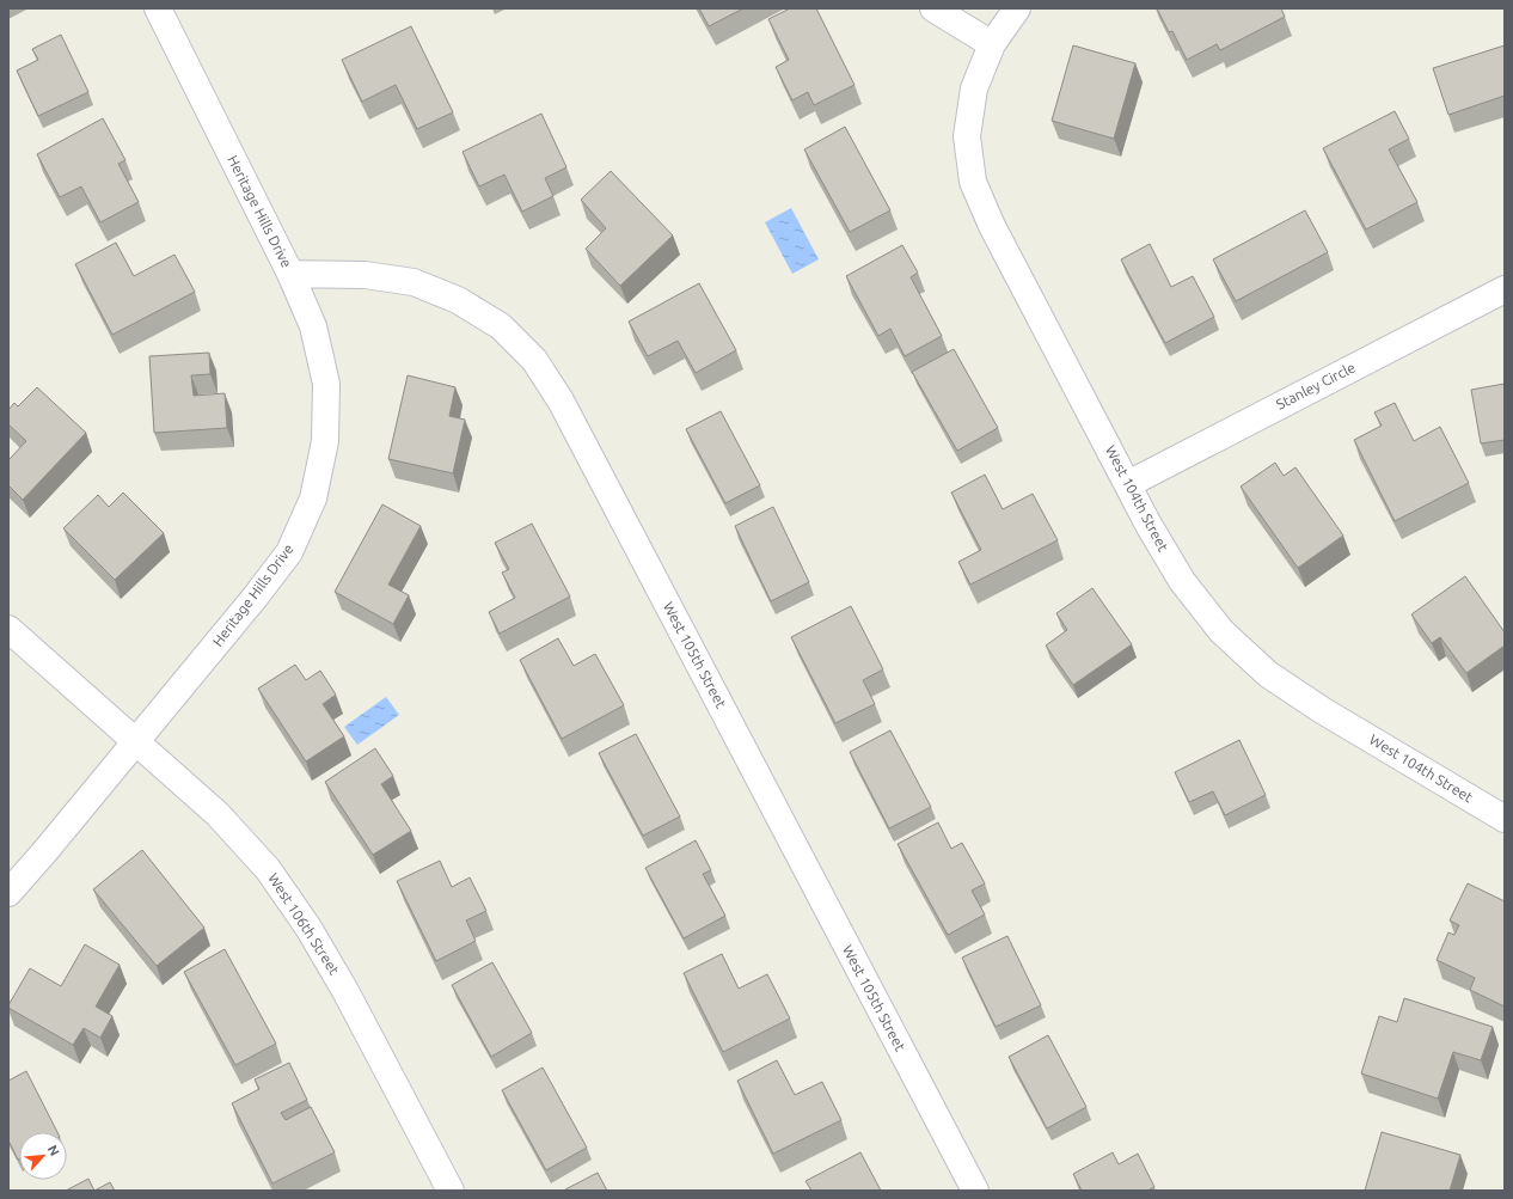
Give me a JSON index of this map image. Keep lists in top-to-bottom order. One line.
{"streets":{"street":["Heritage Hills Drive","Stanley Circle","West 104th Street","West 105th Street","West 106th Street"]},"crossings":[["Heritage Hills Drive","West 105th Street"],["Heritage Hills Drive","West 106th Street"],["Stanley Circle","West 104th Street"]],"north":"top right"}
